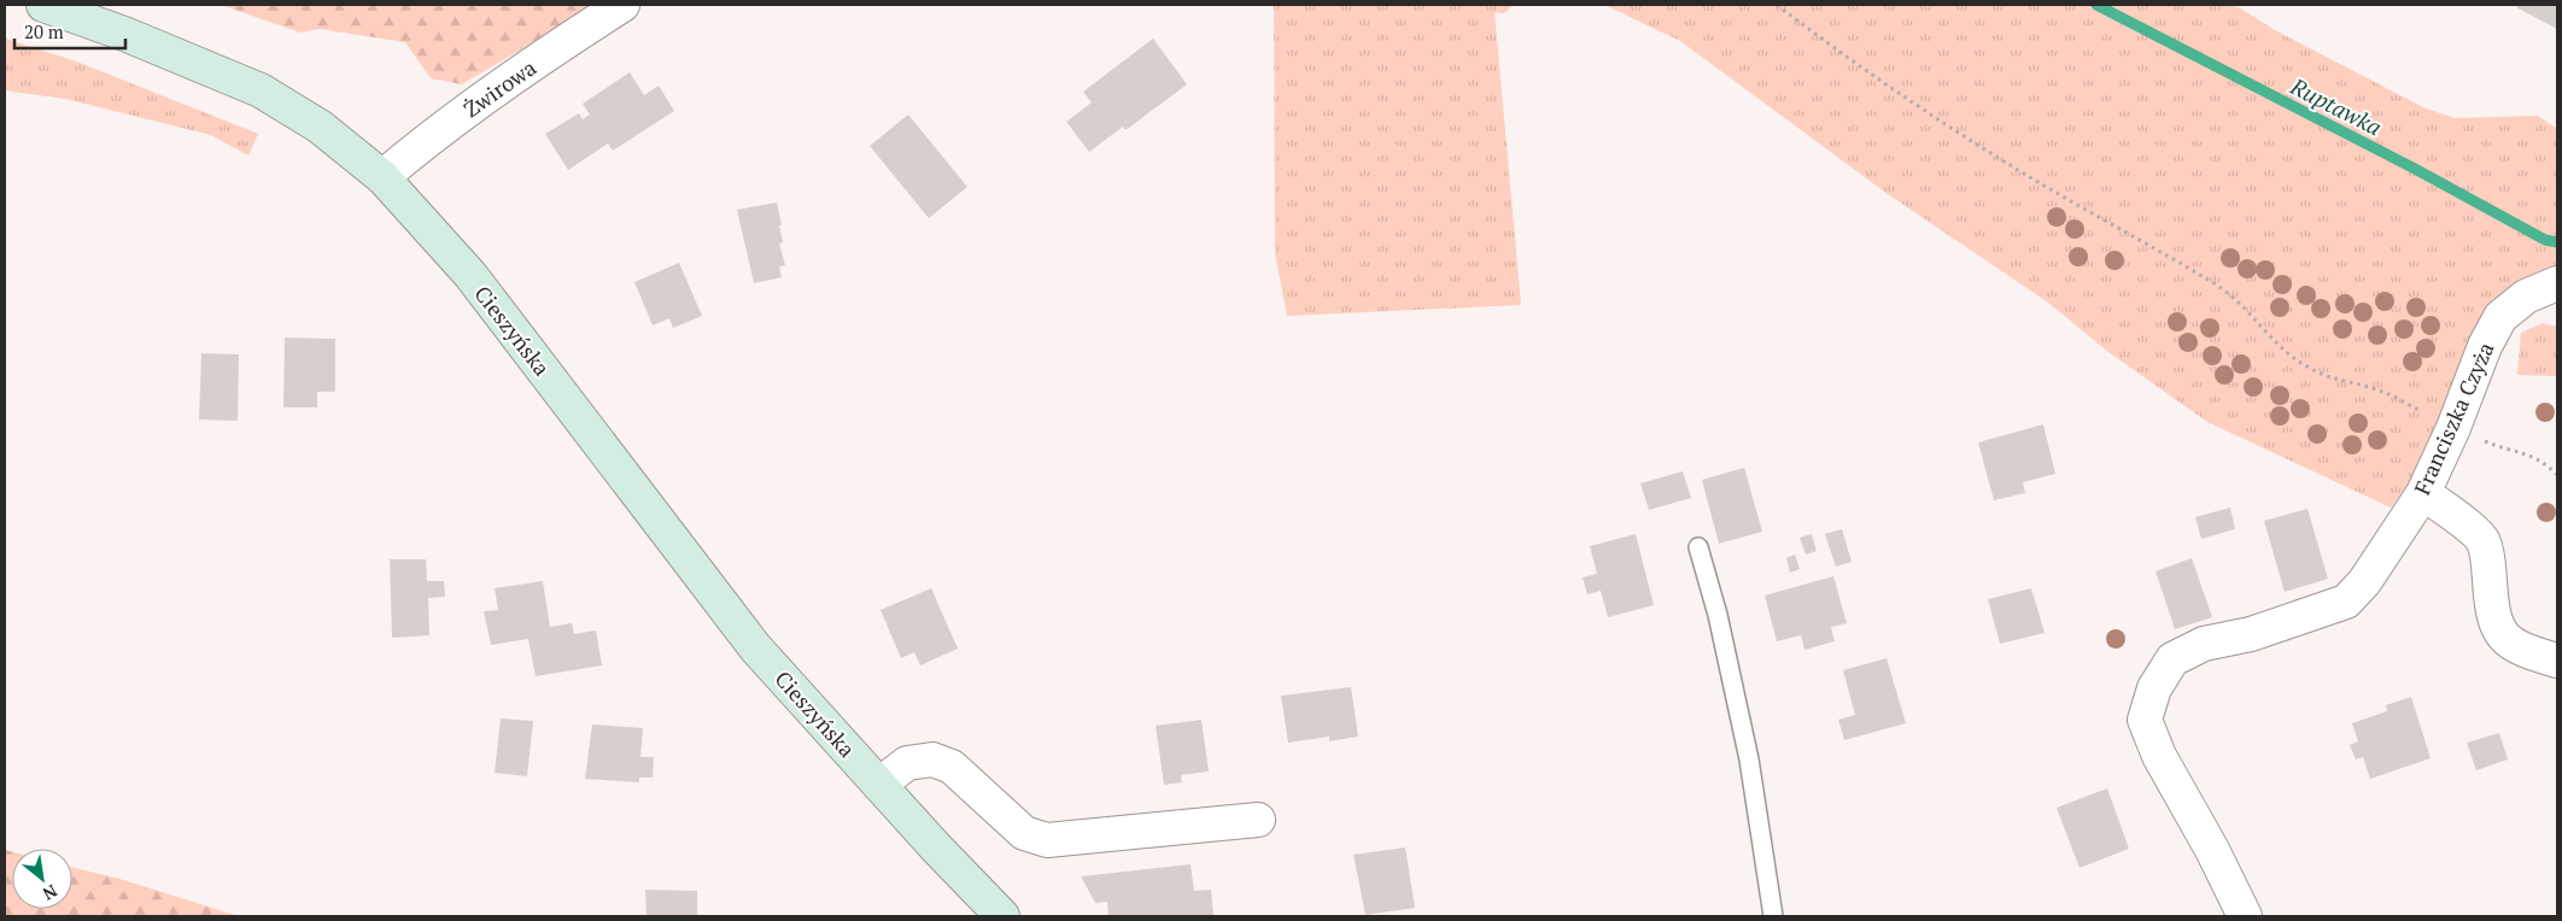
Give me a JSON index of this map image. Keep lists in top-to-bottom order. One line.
{"streets":{"main road":["Cieszyńska"],"street":["Żwirowa","Franciszka Czyża"]},"crossings":[["Żwirowa","Cieszyńska"]],"water":["Ruptawka"],"scale_bar":"20 m","north":"bottom right"}
